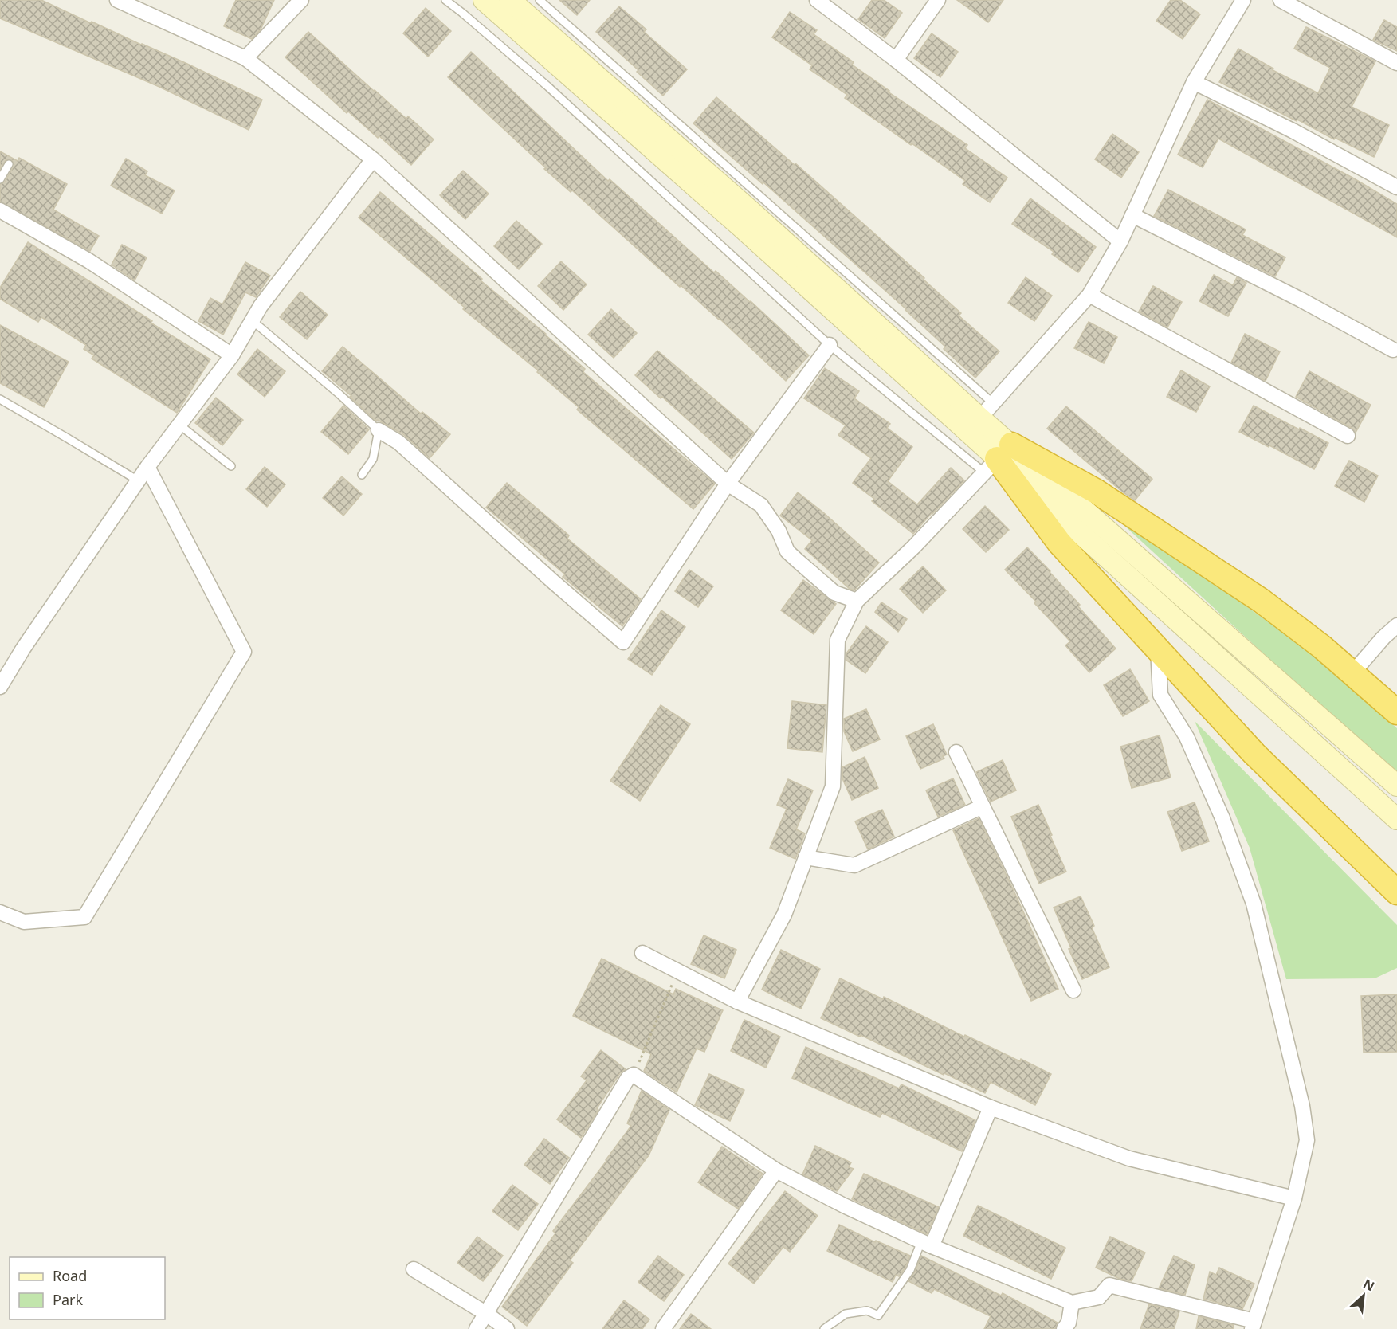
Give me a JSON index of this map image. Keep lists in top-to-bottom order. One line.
{"legend":["Road","Park"],"north":"top right"}
